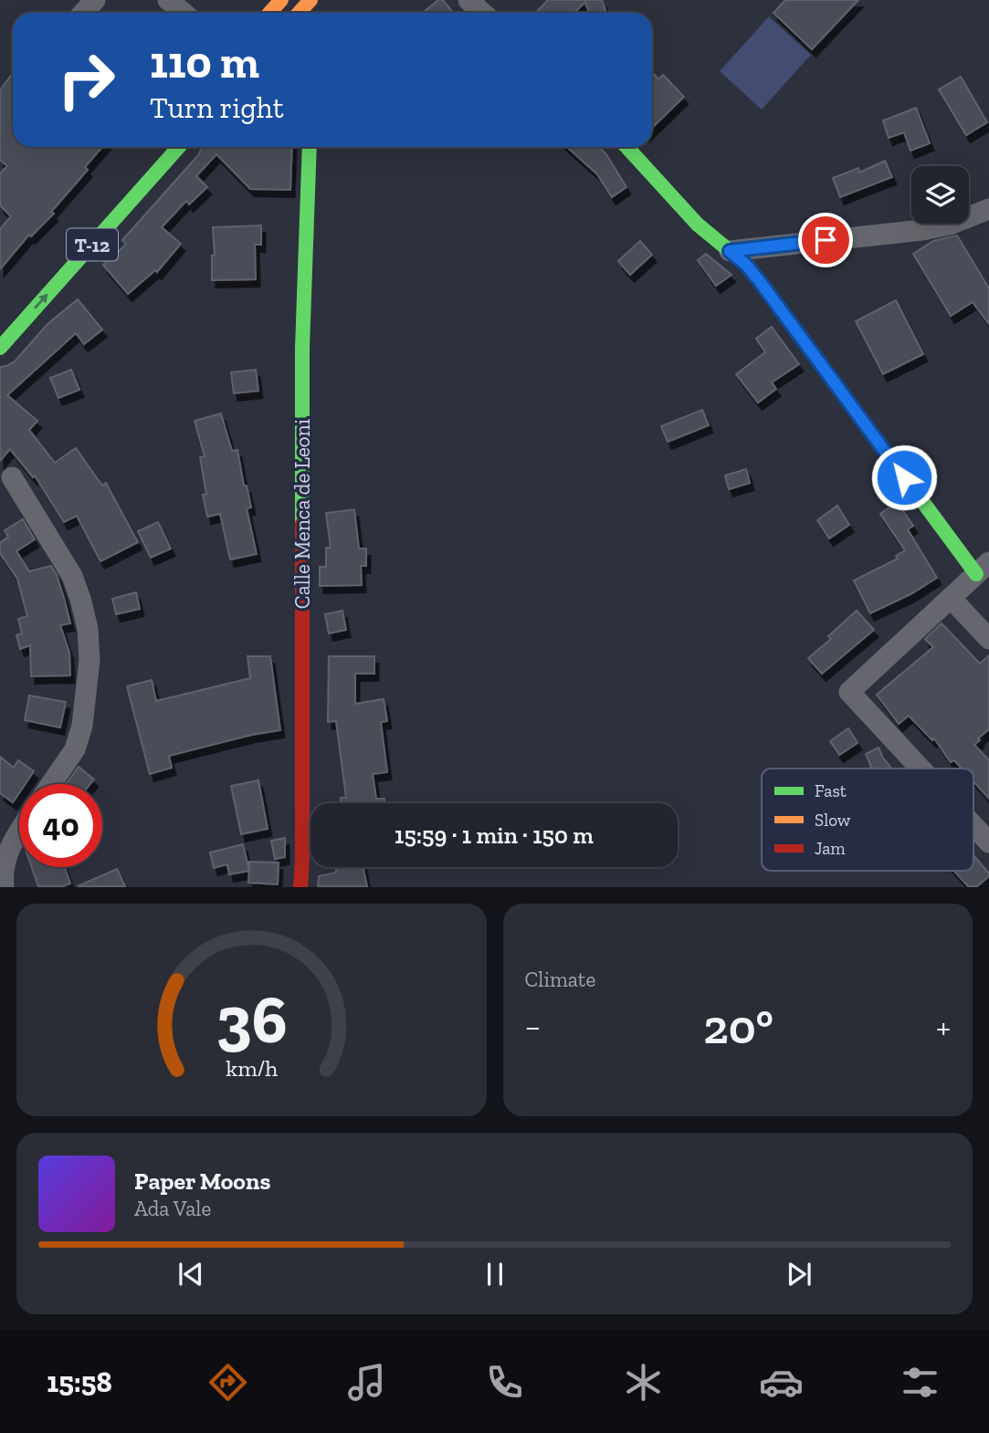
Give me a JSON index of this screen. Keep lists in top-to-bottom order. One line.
{"streets":{"main road":["T-12","Calle Menca de Leoni"]},"legend":["Fast","Slow","Jam"],"page":{"turn":["110 m","Turn right"],"limit":"40","trip":"15:59 · 1 min · 150 m","tile":"Climate","heat":["−","20°","+"],"song":["Paper Moons","Ada Vale"],"tabs":"15:58","gauge":["36","km/h"]}}
